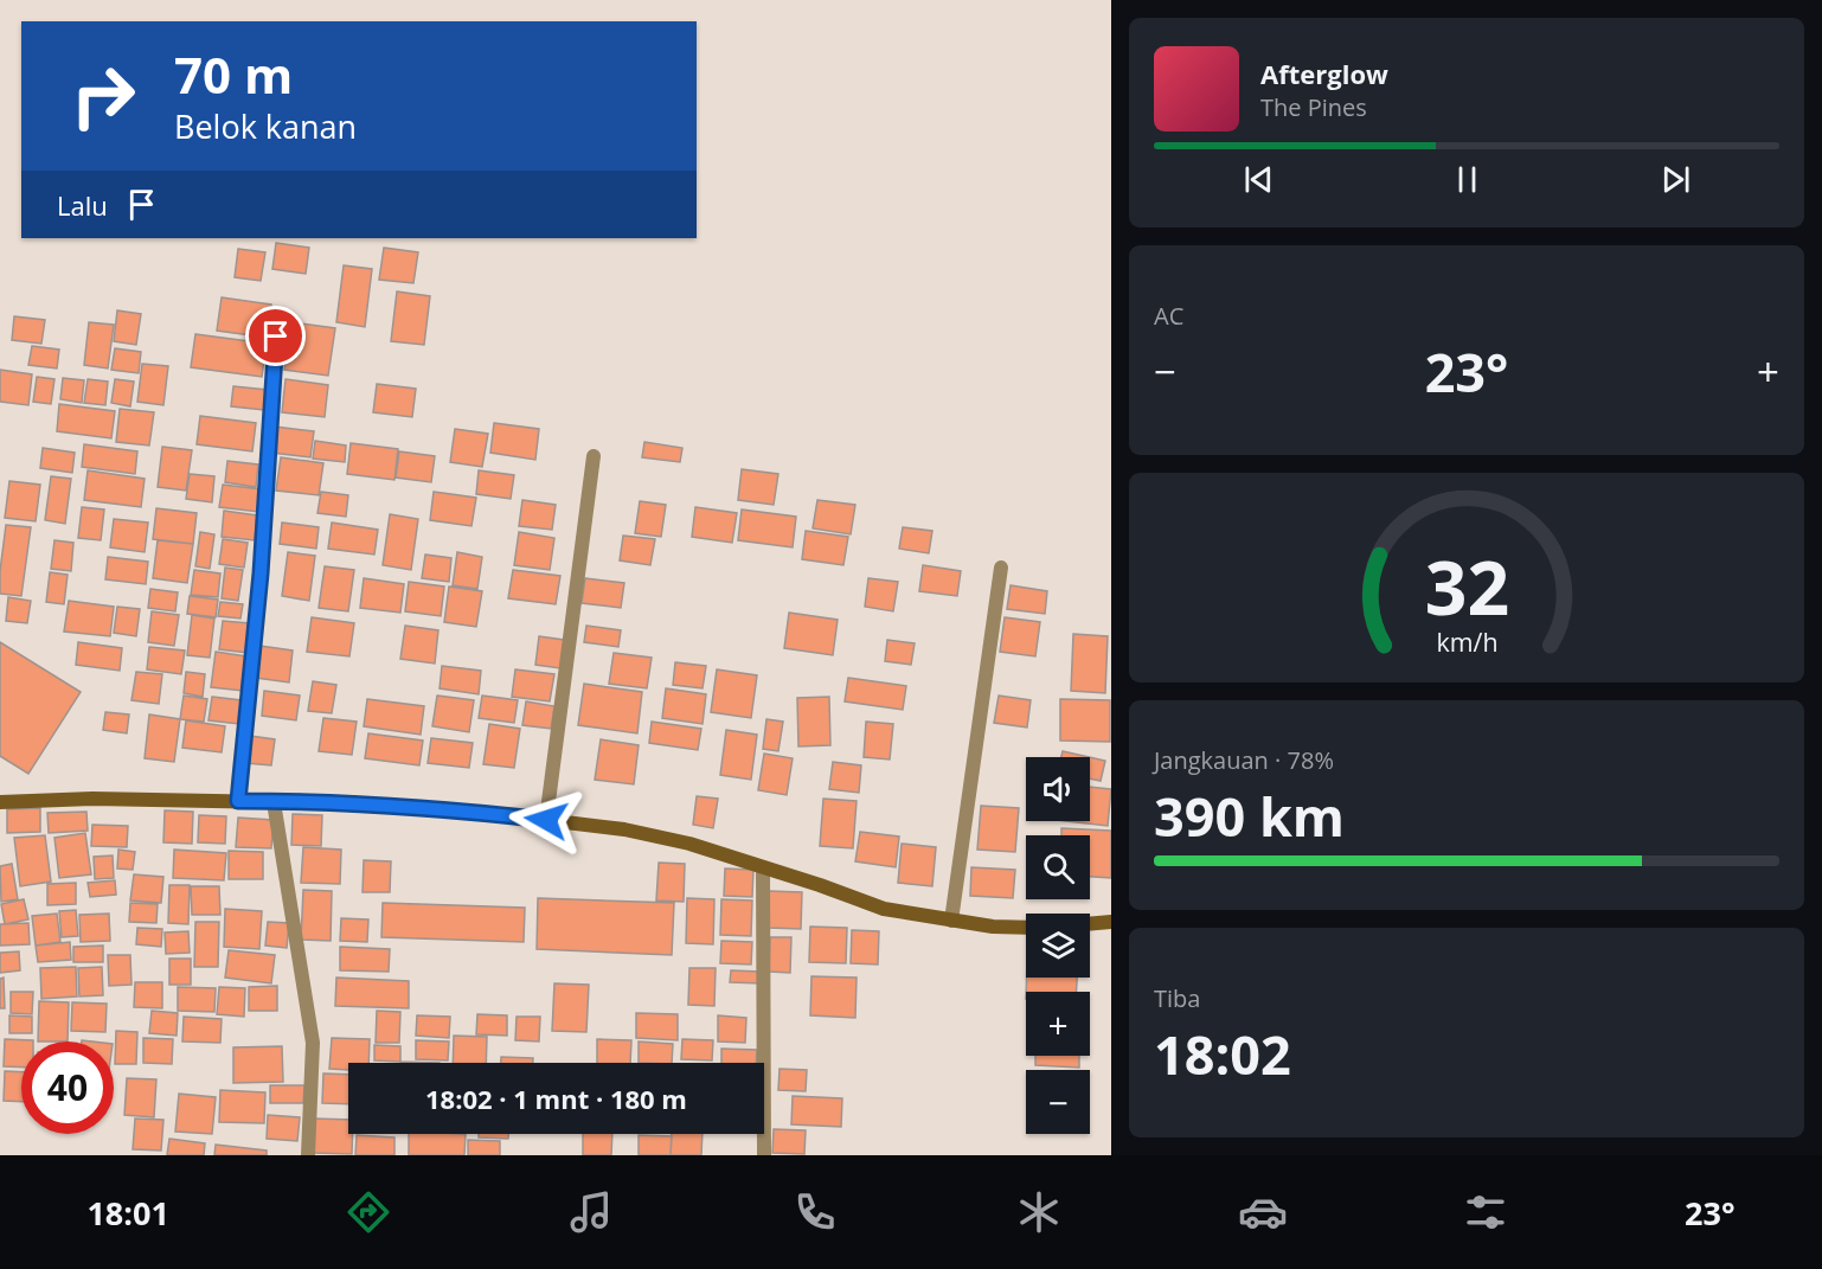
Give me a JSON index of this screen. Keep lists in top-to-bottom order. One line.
{"page":{"turn":["70 m","Belok kanan"],"song":["Afterglow","The Pines"],"then":"Lalu","tile":["AC",["Jangkauan · 78%","390 km"],["Tiba","18:02"]],"heat":["−","23°","+"],"map_buttons":["+","−"],"limit":"40","trip":"18:02 · 1 mnt · 180 m","tabs":["18:01","23°"],"gauge":["32","km/h"]}}
